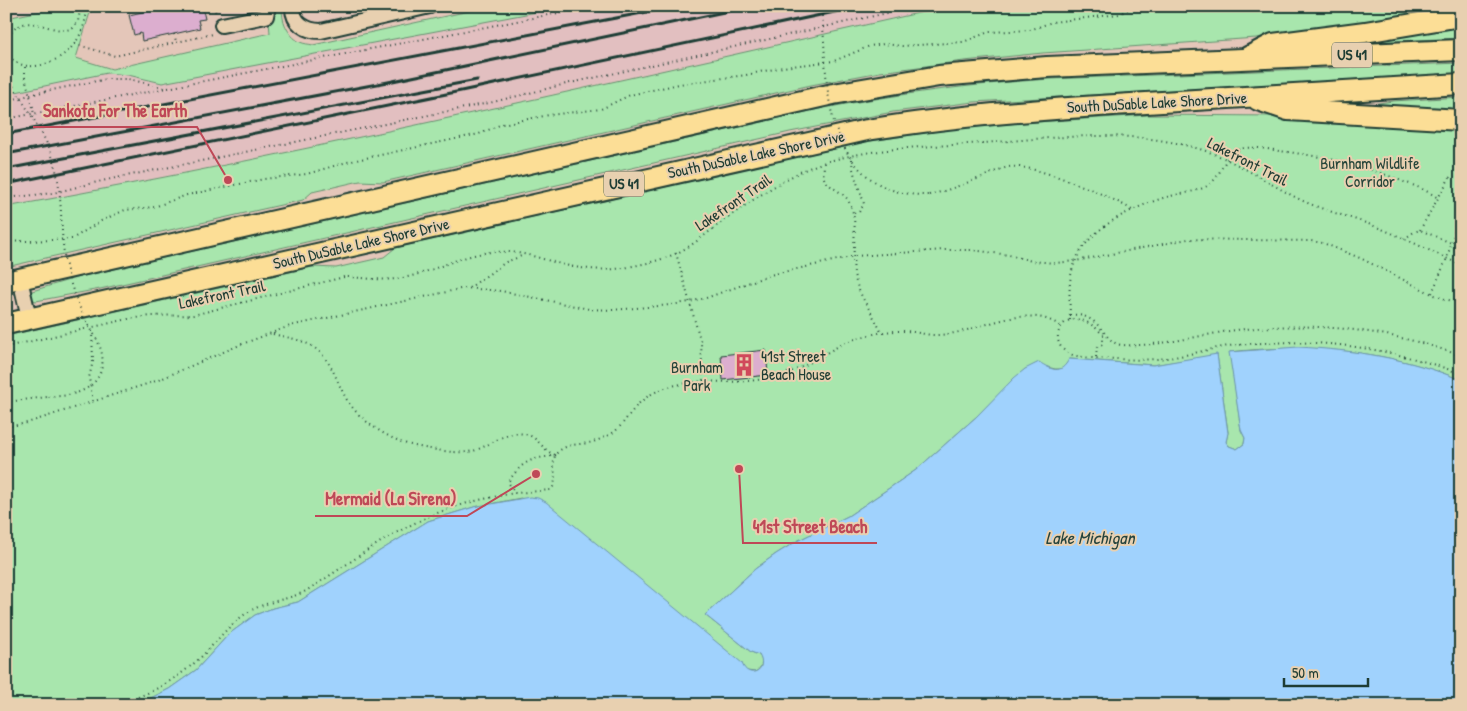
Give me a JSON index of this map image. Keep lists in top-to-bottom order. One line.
{"streets":{"highway":["US 41","South DuSable Lake Shore Drive"],"path":["Lakefront Trail"]},"water":["Lake Michigan"],"parks":["Burnham Wildlife Corridor","Burnham Park"],"places":{"other":["Sankofa For The Earth","41st Street Beach","Mermaid (La Sirena)"],"building":["41st Street Beach House"]},"scale_bar":"50 m"}
